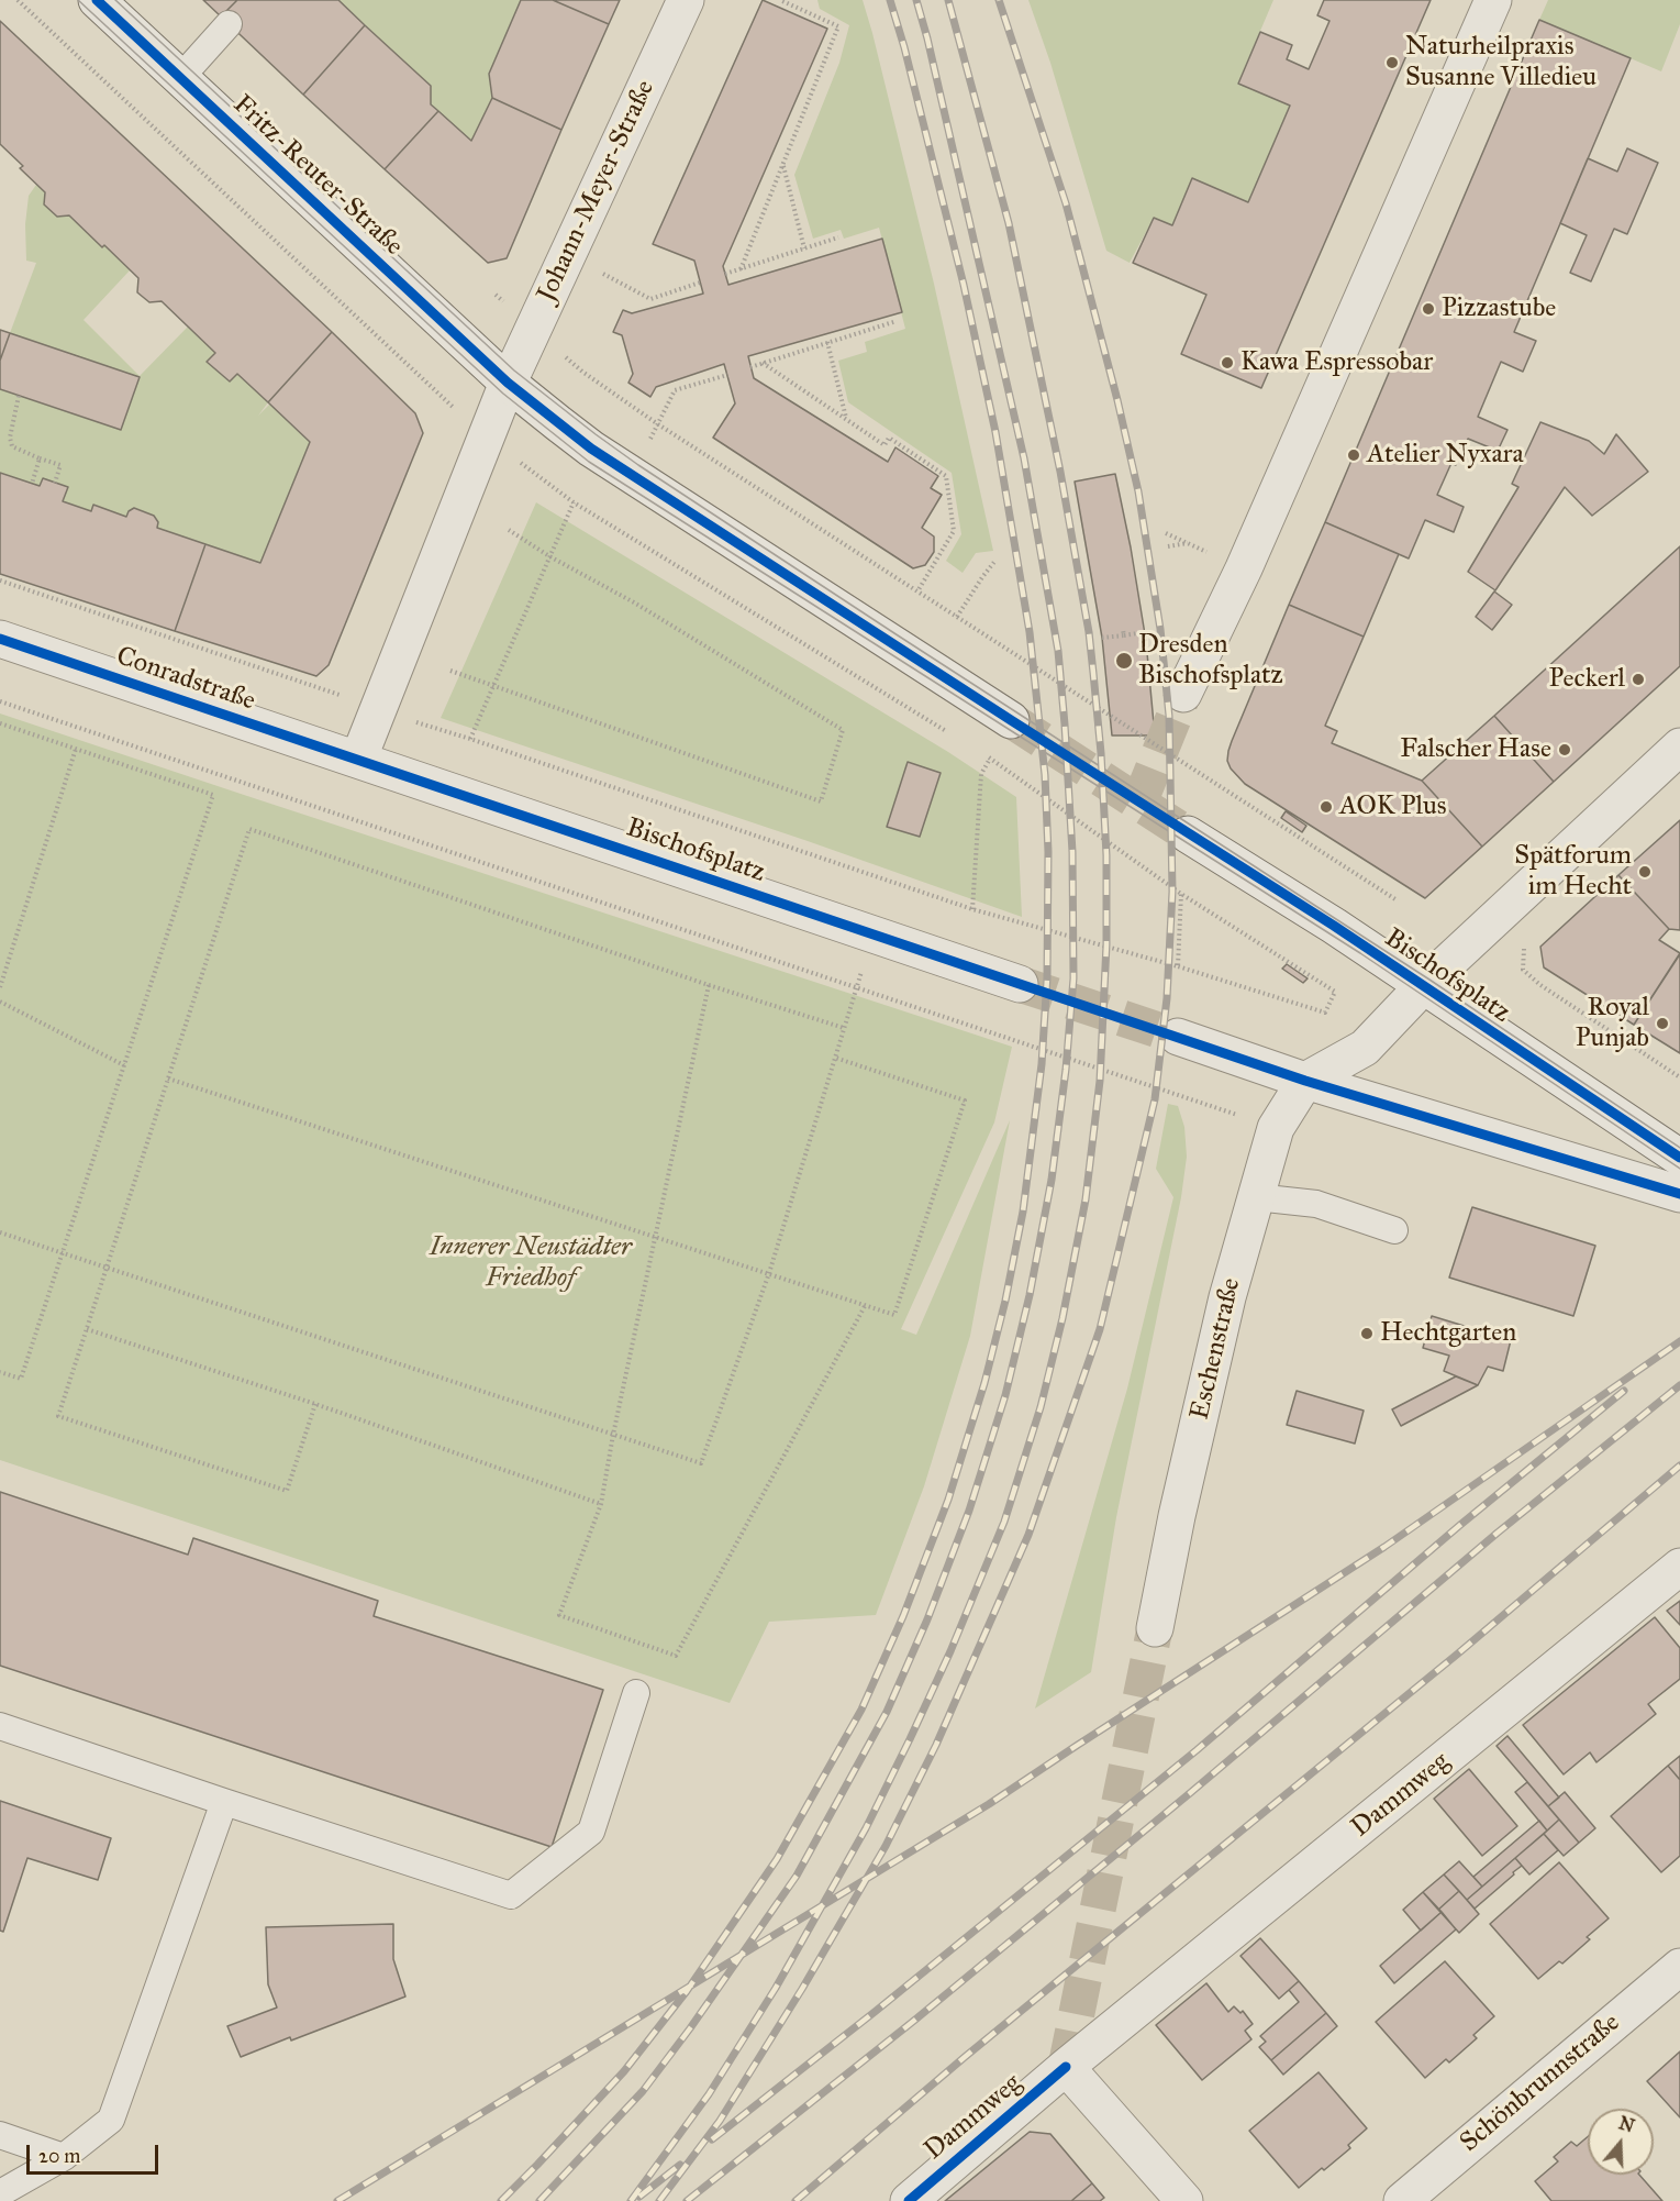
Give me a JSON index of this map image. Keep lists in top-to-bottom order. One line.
{"streets":{"street":["Fritz-Reuter-Straße","Johann-Meyer-Straße","Conradstraße","Bischofsplatz","Eschenstraße","Dammweg","Schönbrunnstraße"]},"crossings":[["Fritz-Reuter-Straße","Johann-Meyer-Straße"],["Conradstraße","Bischofsplatz"],["Bischofsplatz","Eschenstraße"]],"parks":["Innerer Neustädter Friedhof"],"places":["Naturheilpraxis Susanne Villedieu","Pizzastube","Kawa Espressobar","Atelier Nyxara","Dresden Bischofsplatz","Peckerl","Falscher Hase","AOK Plus","Spätforum im Hecht","Royal Punjab","Hechtgarten"],"scale_bar":"20 m","north":"top"}
